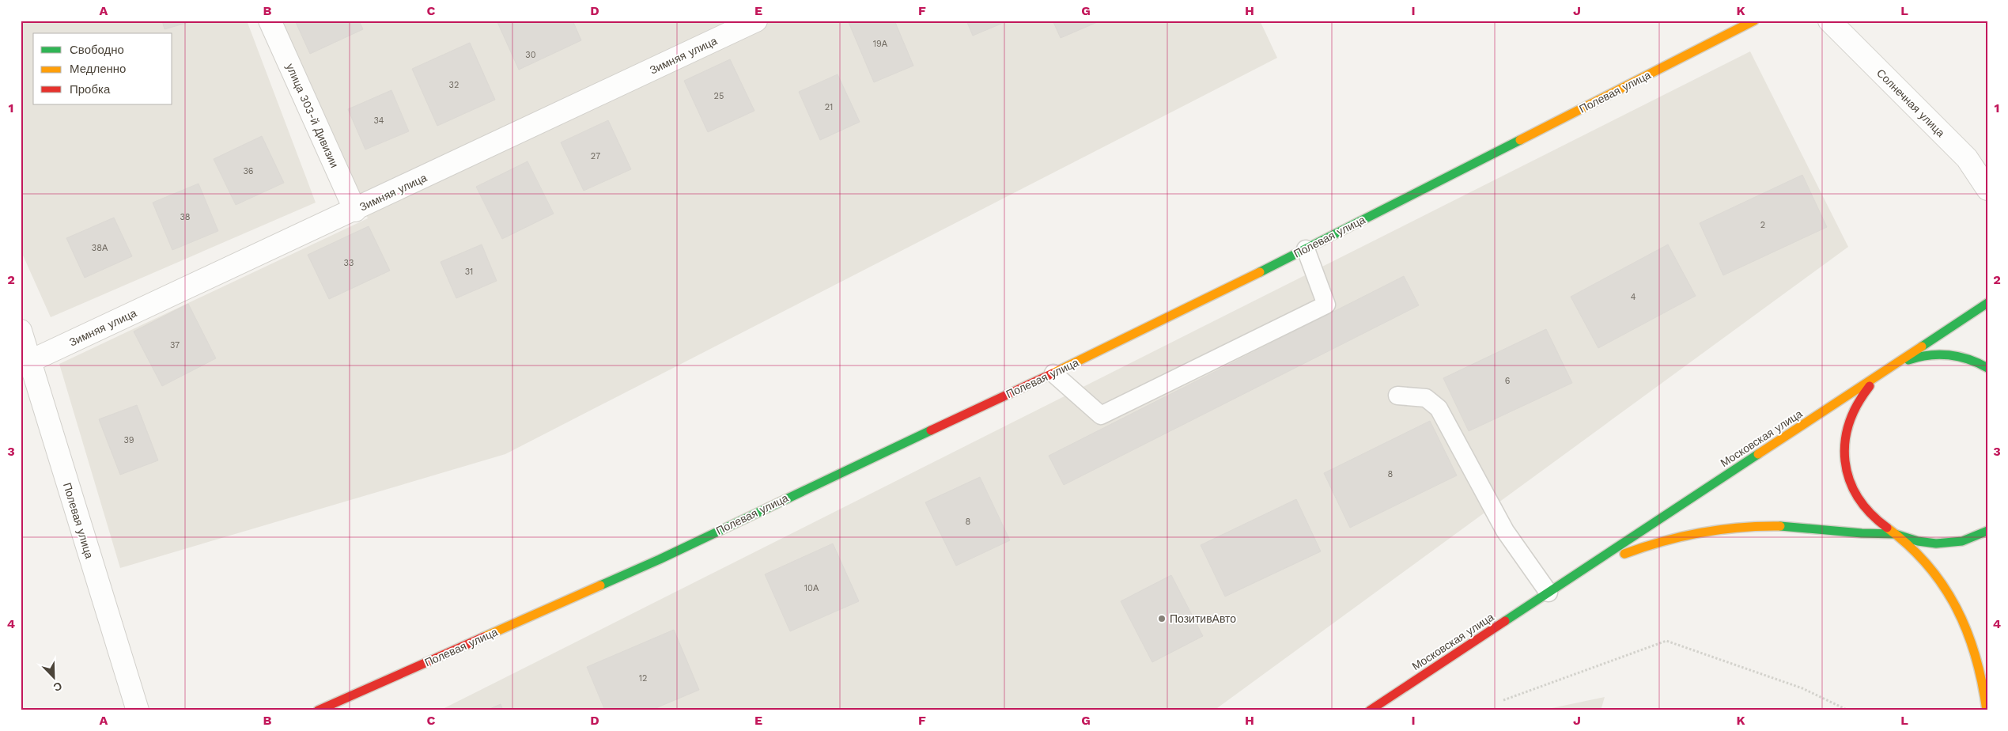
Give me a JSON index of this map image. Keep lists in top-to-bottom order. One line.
{"streets":{"main road":["Полевая улица","Московская улица"],"street":["Зимняя улица","Солнечная улица","улица 303-й Дивизии"]},"crossings":[["Зимняя улица","Полевая улица"],["Зимняя улица","улица 303-й Дивизии"]],"places":["ПозитивАвто"],"house_numbers":["19А","30","32","25","21","34","27","36","38","2","38А","33","31","4","37","6","39","8","8","10А","12"],"legend":["Свободно","Медленно","Пробка"],"north":"bottom right","grid":{"columns":["A","B","C","D","E","F","G","H","I","J","K","L"],"rows":["1","2","3","4"]}}
